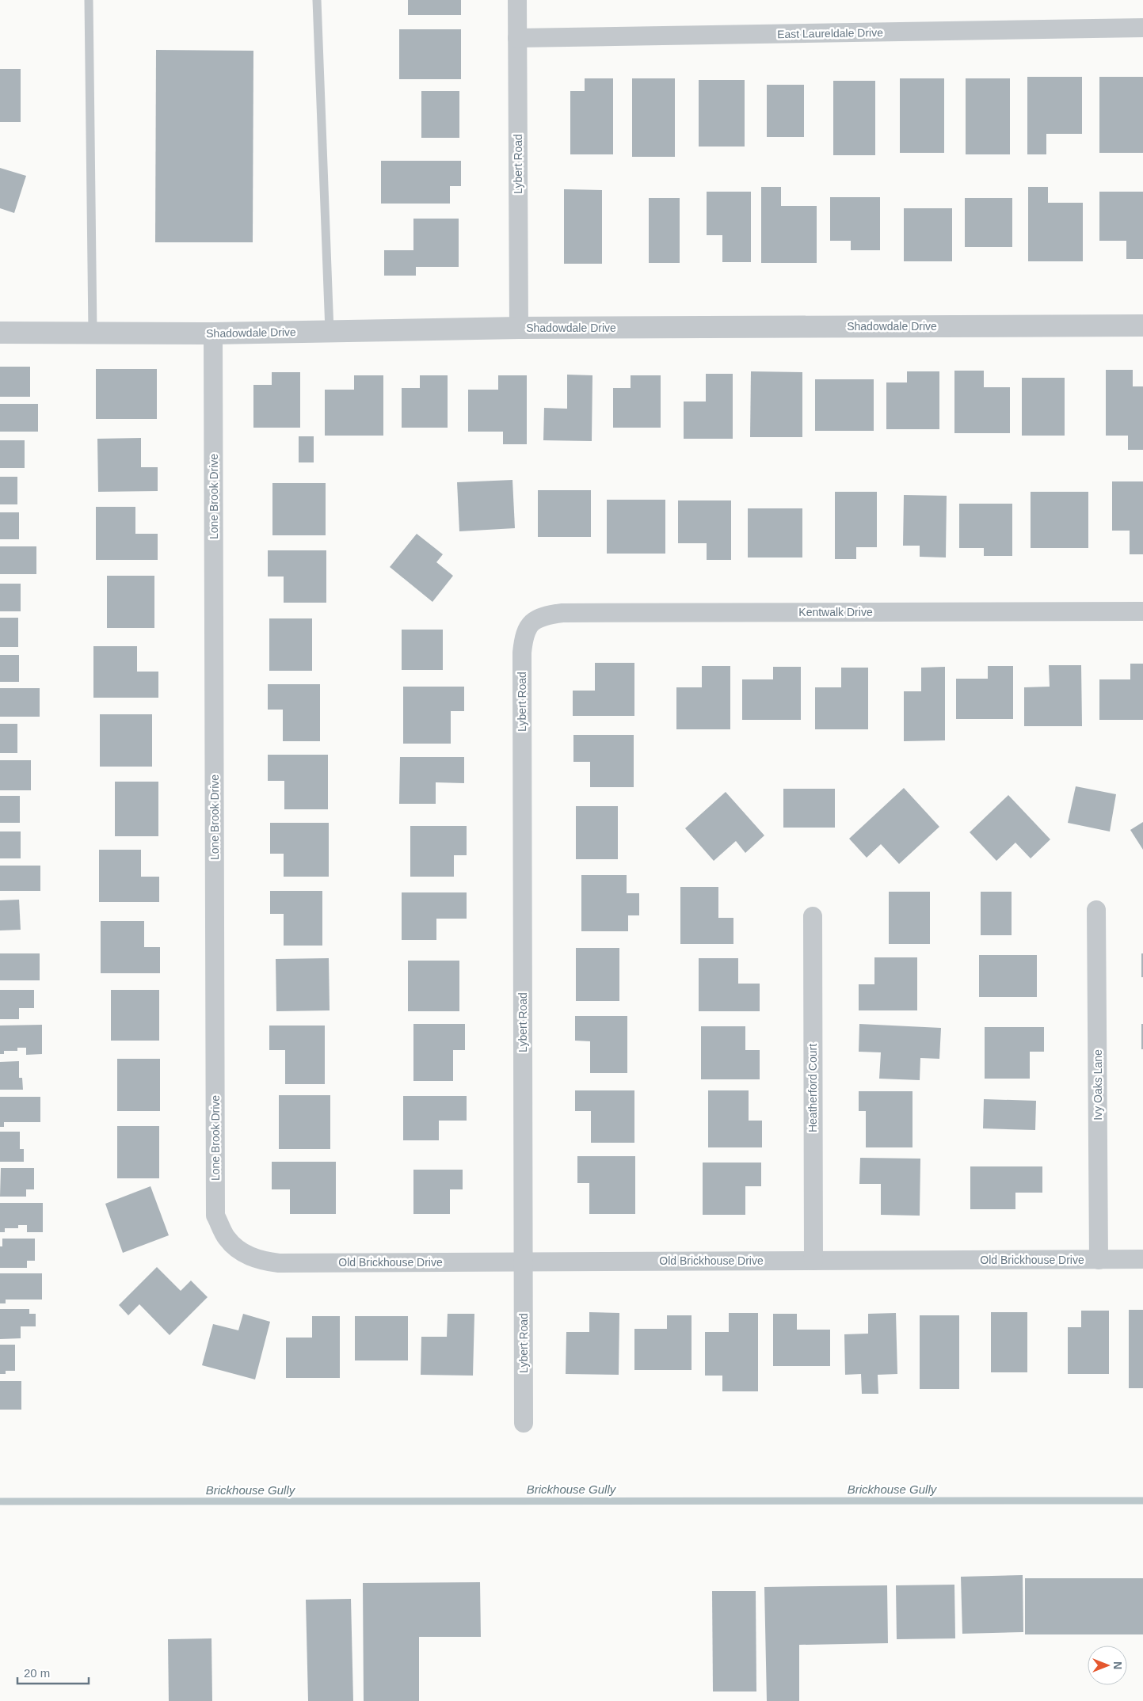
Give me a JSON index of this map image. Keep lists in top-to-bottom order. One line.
{"streets":{"street":["East Laureldale Drive","Lybert Road","Shadowdale Drive","Lone Brook Drive","Kentwalk Drive","Ivy Oaks Lane","Heatherford Court","Old Brickhouse Drive"]},"crossings":[["East Laureldale Drive","Lybert Road"],["Lybert Road","Shadowdale Drive"],["Lybert Road","Kentwalk Drive"],["Lybert Road","Old Brickhouse Drive"],["Shadowdale Drive","Lone Brook Drive"],["Lone Brook Drive","Old Brickhouse Drive"],["Ivy Oaks Lane","Old Brickhouse Drive"],["Heatherford Court","Old Brickhouse Drive"]],"water":["Brickhouse Gully"],"scale_bar":"20 m","north":"right"}
